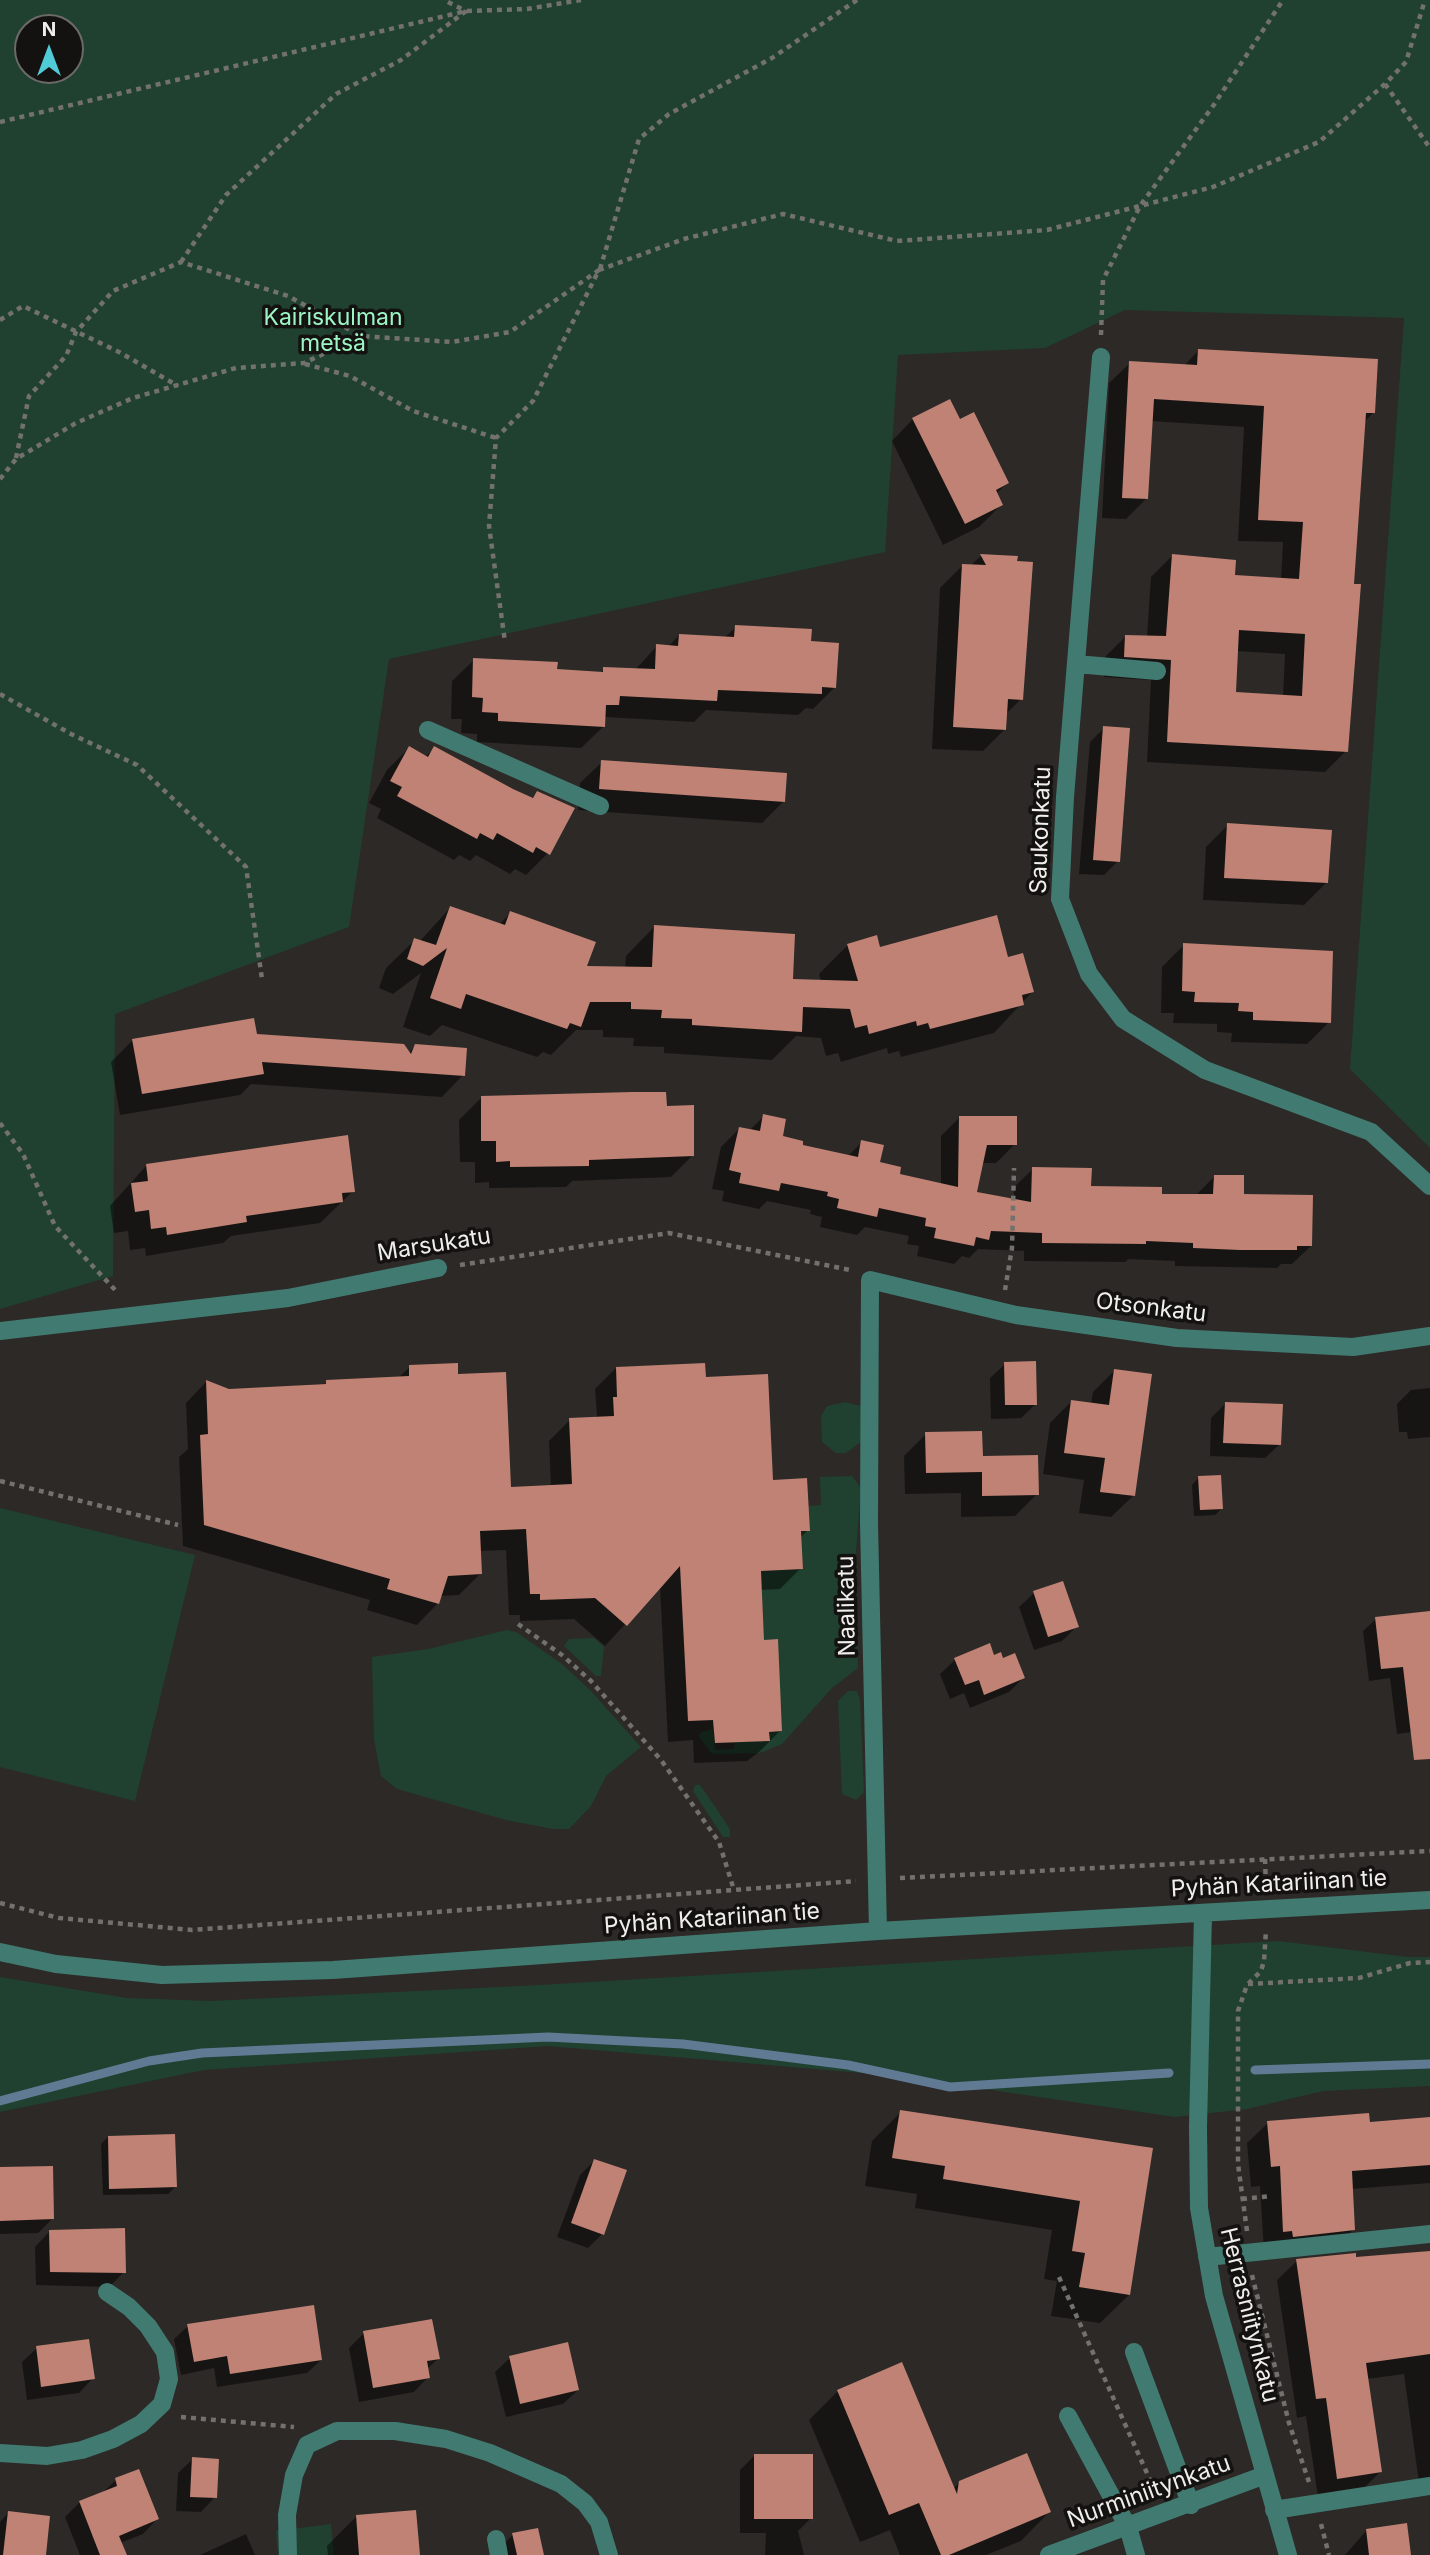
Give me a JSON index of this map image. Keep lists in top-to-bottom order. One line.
{"streets":{"street":["Saukonkatu","Marsukatu","Otsonkatu","Naalikatu","Pyhän Katariinan tie","Herrasniitynkatu","Nurminiitynkatu"]},"crossings":[["Marsukatu","Otsonkatu"],["Marsukatu","Naalikatu"],["Otsonkatu","Naalikatu"],["Naalikatu","Pyhän Katariinan tie"],["Pyhän Katariinan tie","Herrasniitynkatu"],["Herrasniitynkatu","Nurminiitynkatu"]],"parks":["Kairiskulman metsä"],"north":"top"}
